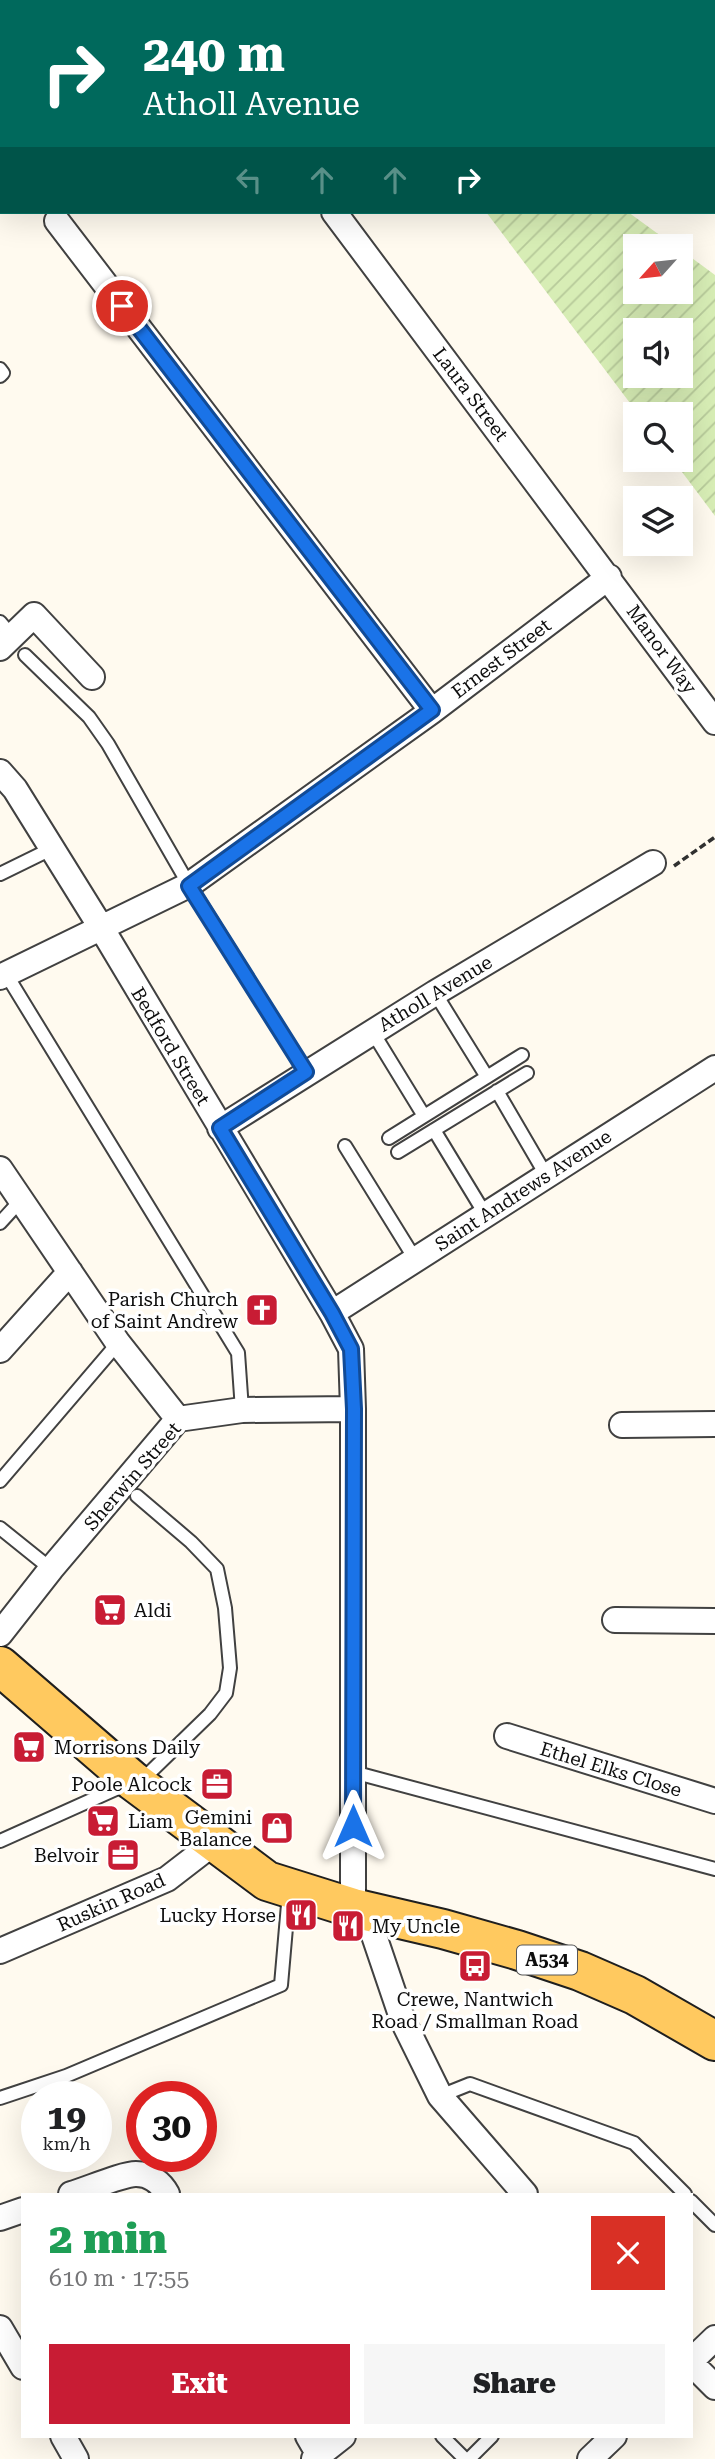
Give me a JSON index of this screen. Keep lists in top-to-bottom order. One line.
{"streets":{"main road":["A534"],"street":["Laura Street","Manor Way","Ernest Street","Atholl Avenue","Bedford Street","Saint Andrews Avenue","Sherwin Street","Ethel Elks Close","Ruskin Road"]},"crossings":[["Laura Street","Manor Way"],["Laura Street","Ernest Street"],["Manor Way","Ernest Street"],["Ernest Street","Bedford Street"],["Atholl Avenue","Bedford Street"],["Bedford Street","Saint Andrews Avenue"],["Bedford Street","Sherwin Street"],["Bedford Street","A534"],["Ruskin Road","A534"]],"places":{"church":["Parish Church of Saint Andrew"],"supermarket":["Aldi","Morrisons Daily","Liam"],"office":["Poole Alcock","Belvoir"],"shop":["Gemini Balance"],"restaurant":["Lucky Horse","My Uncle"],"bus stop":["Crewe, Nantwich Road / Smallman Road"]},"north":"bottom left","page":{"turn":["240 m","Atholl Avenue"],"speed":"19 km/h","limit":"30","heading":["2 min","610 m · 17:55"],"buttons":["Exit","Share"]}}
